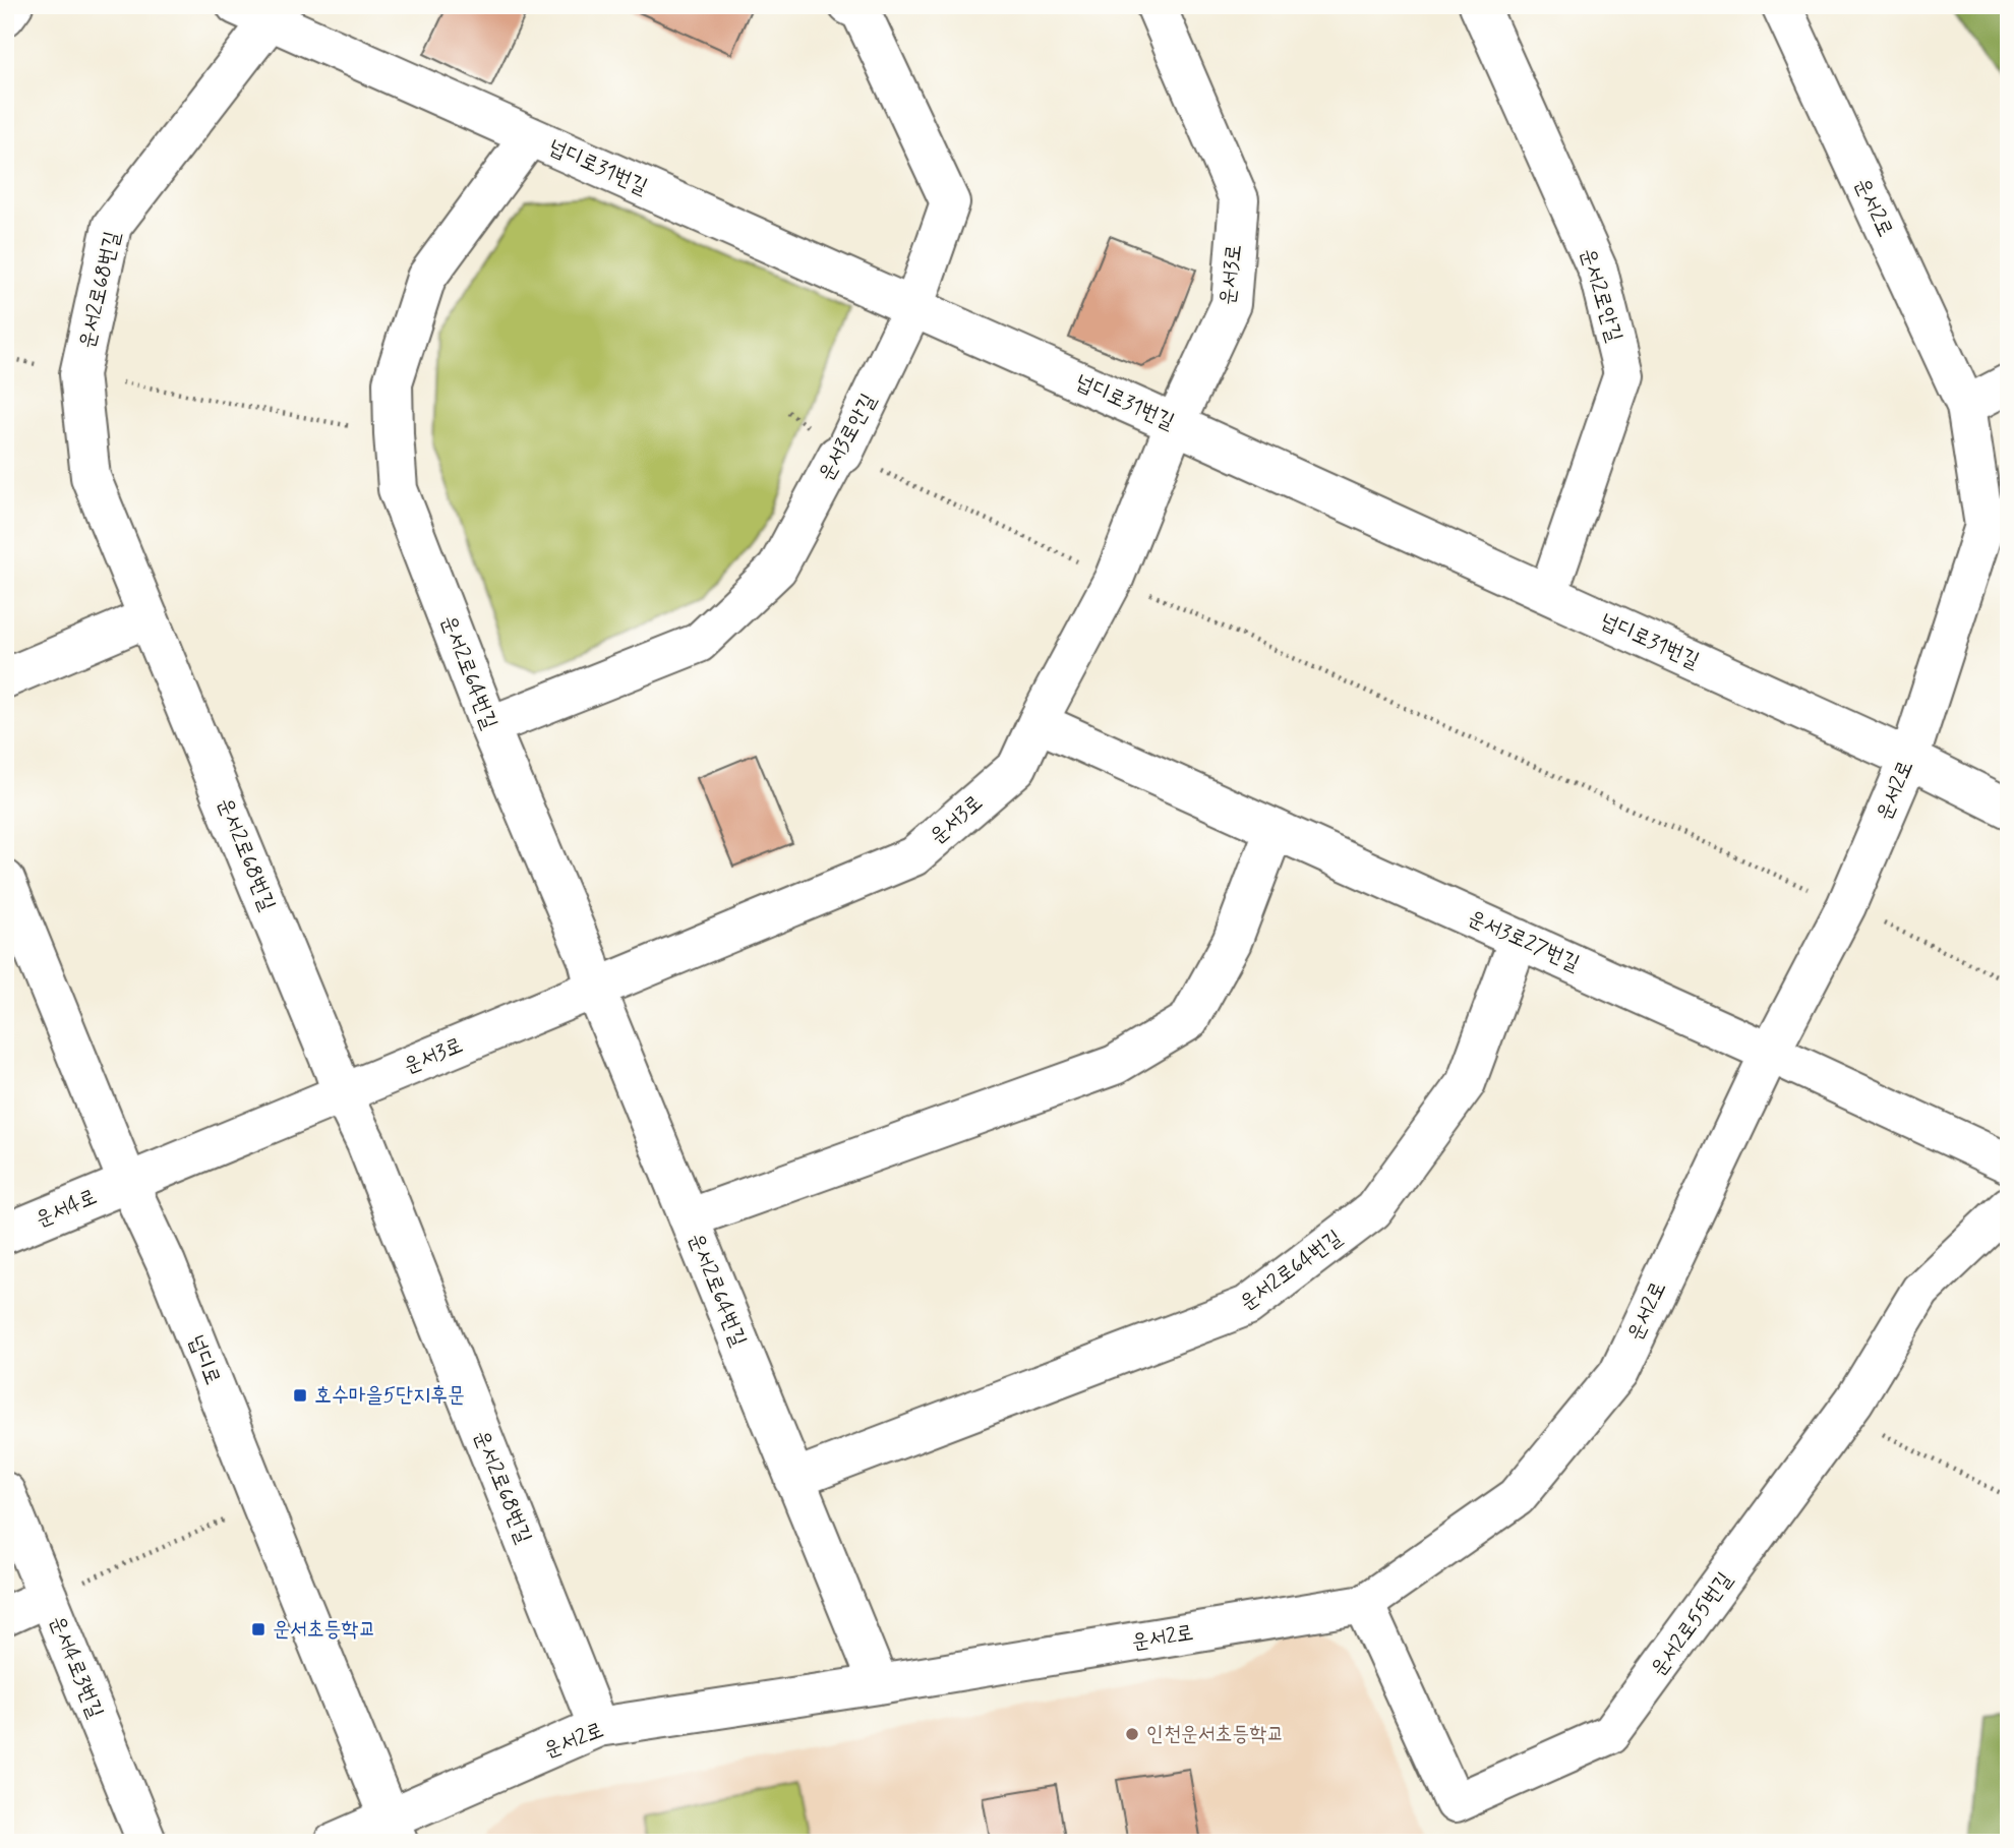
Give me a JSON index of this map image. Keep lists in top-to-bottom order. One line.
{"streets":{"street":["넙디로31번길","운서2로","운서3로","운서2로68번길","운서2로안길","운서3로안길","운서2로64번길","운서3로27번길","운서4로","넙디로","운서2로55번길","운서4로3번길"]},"crossings":[["넙디로31번길","운서2로"],["넙디로31번길","운서3로"],["넙디로31번길","운서2로68번길"],["넙디로31번길","운서2로안길"],["넙디로31번길","운서3로안길"],["넙디로31번길","운서2로64번길"],["운서2로","운서2로68번길"],["운서2로","운서2로64번길"],["운서2로","운서3로27번길"],["운서2로","넙디로"],["운서2로","운서2로55번길"],["운서3로","운서2로68번길"],["운서3로","운서2로64번길"],["운서3로","운서3로27번길"],["운서3로","운서4로"],["운서3로","넙디로"],["운서3로안길","운서2로64번길"],["운서2로64번길","운서3로27번길"],["운서4로","넙디로"]],"places":{"transit":["호수마을5단지후문","운서초등학교"],"other":["인천운서초등학교"]}}
